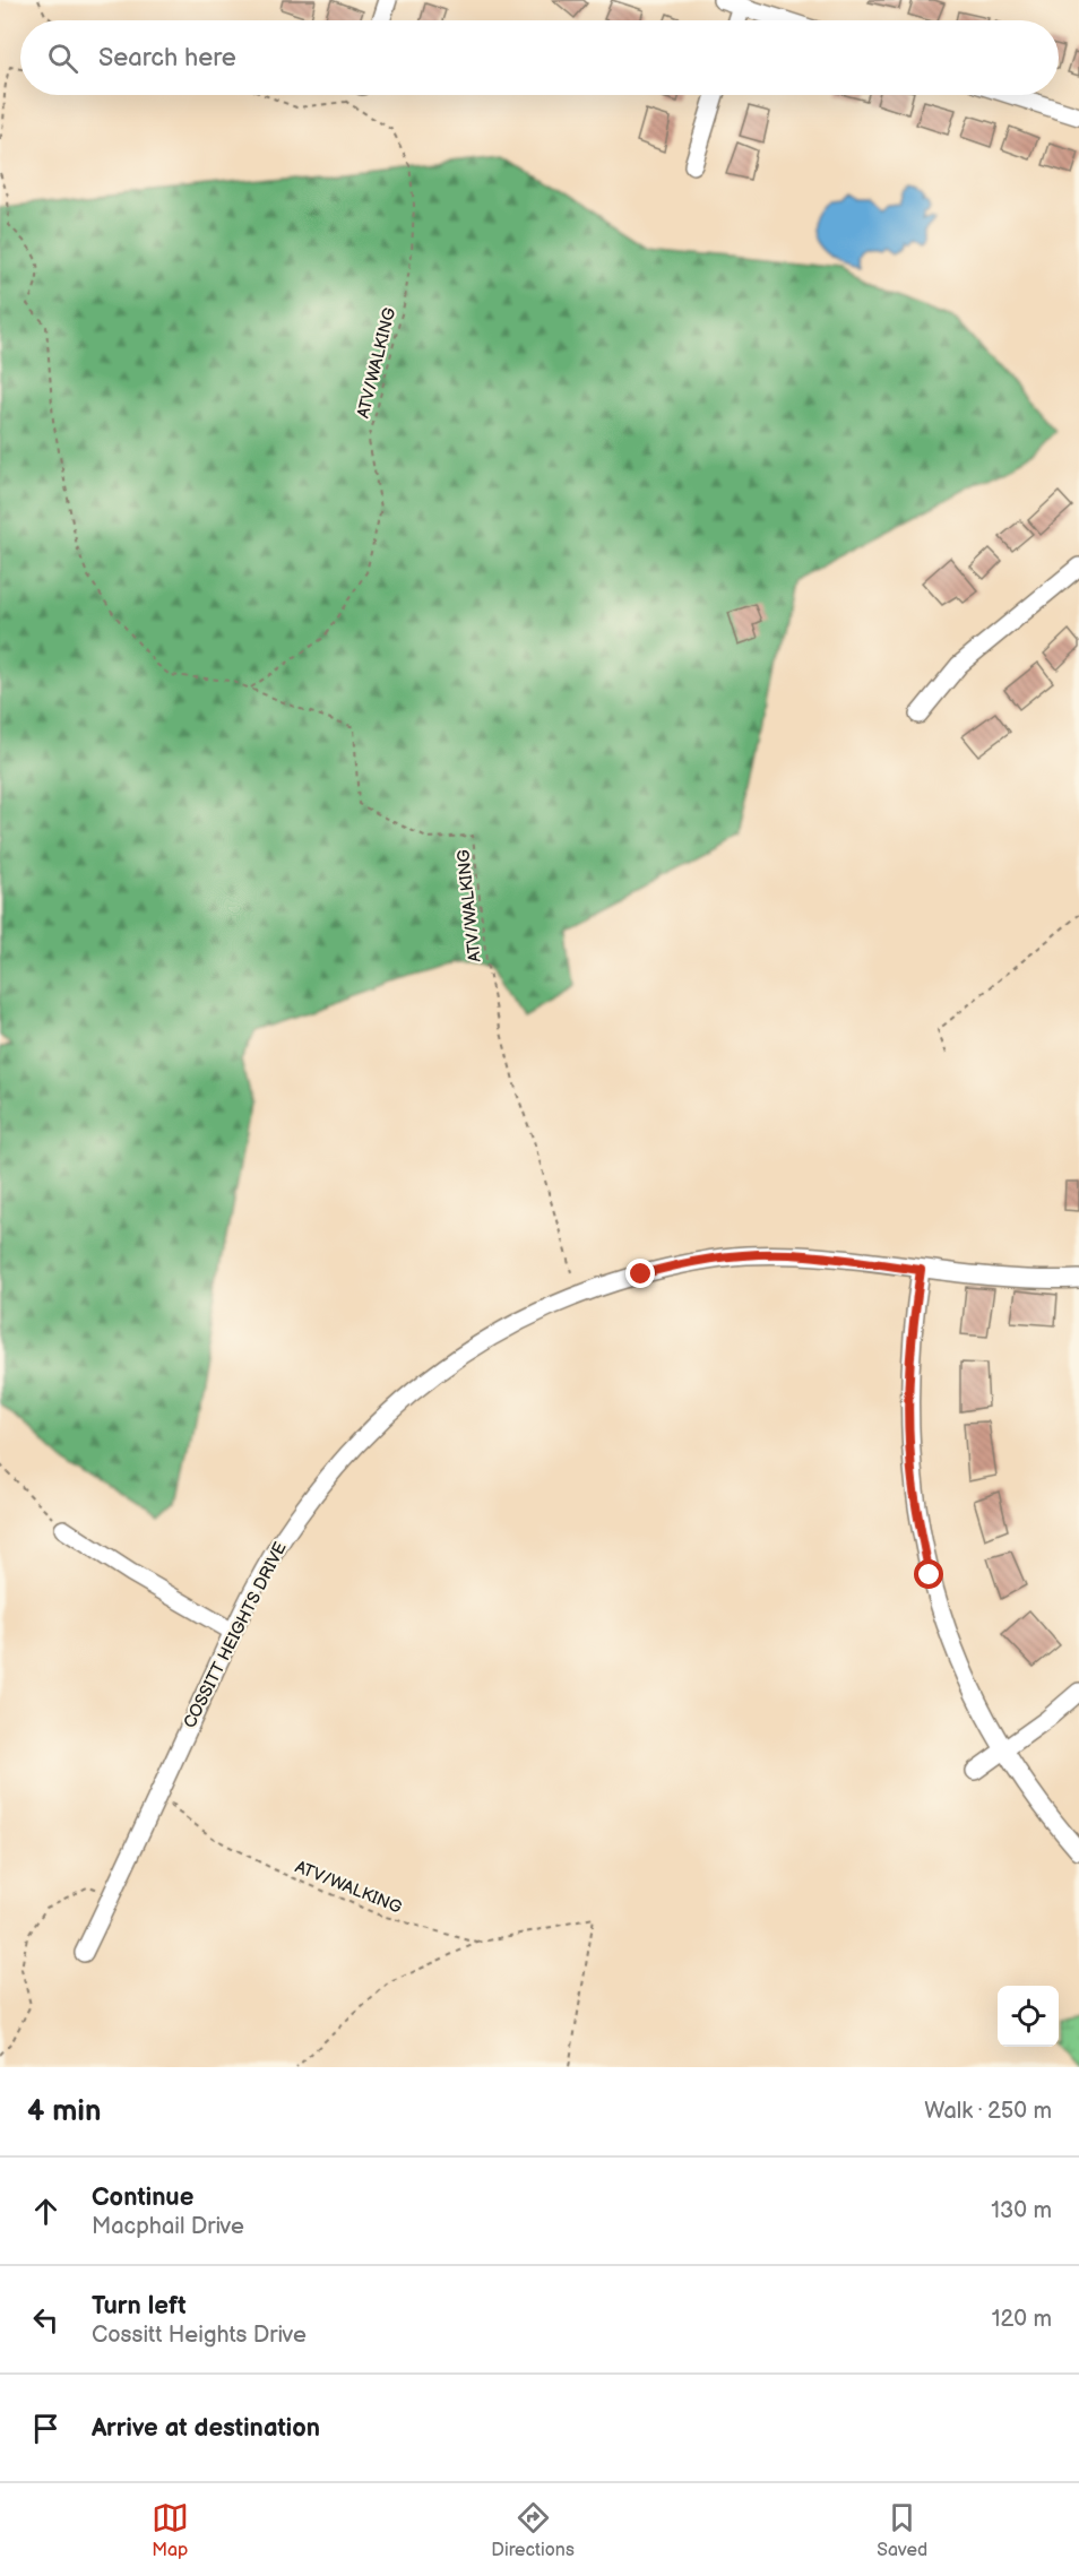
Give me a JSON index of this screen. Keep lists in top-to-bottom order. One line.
{"streets":{"street":["COSSITT HEIGHTS DRIVE"],"path":["ATV/WALKING"]},"crossings":[["ATV/WALKING","COSSITT HEIGHTS DRIVE"]],"page":{"search":"Search here","heading":["4 min","Walk · 250 m"],"list":[["Continue","Macphail Drive","130 m"],["Turn left","Cossitt Heights Drive","120 m"],"Arrive at destination"],"nav":["Map","Directions","Saved"]}}
